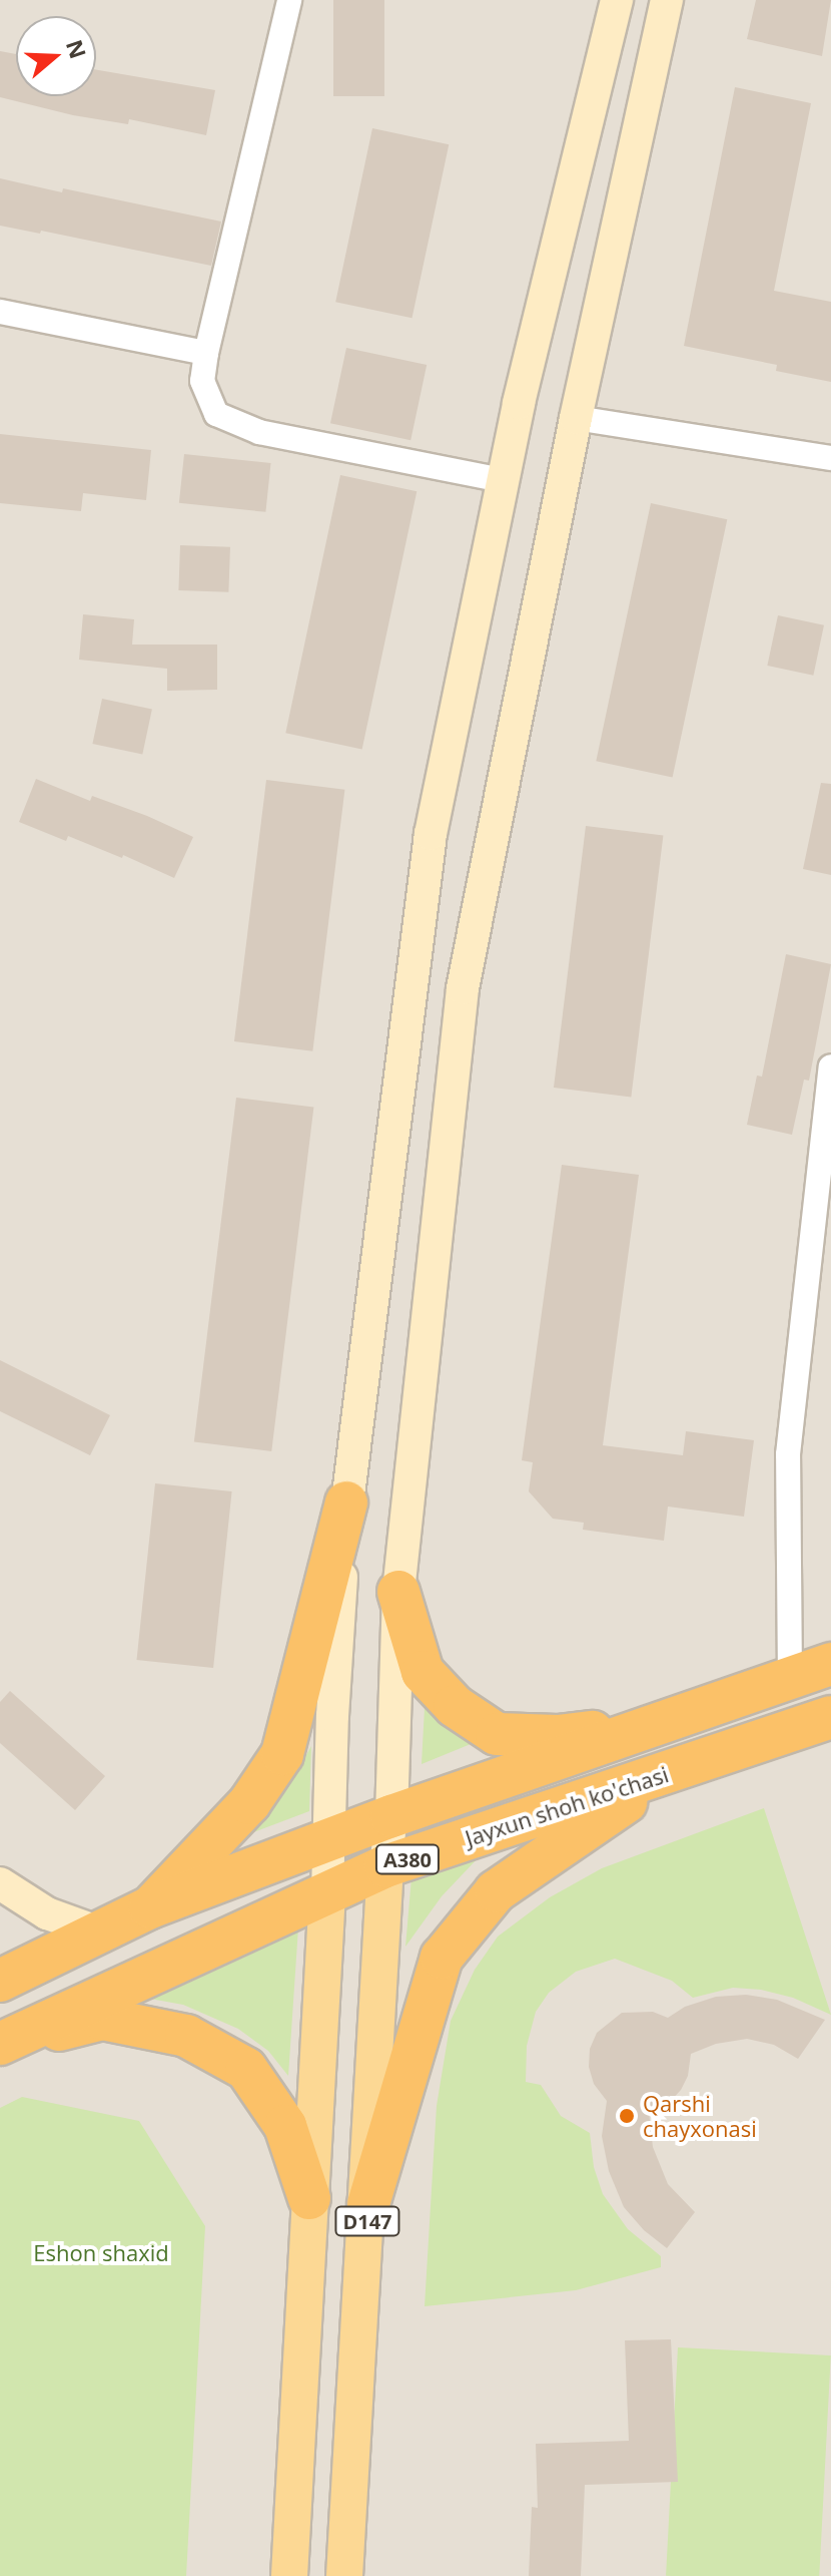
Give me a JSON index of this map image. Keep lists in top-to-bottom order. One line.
{"streets":{"highway":["Jayxun shoh ko'chasi","A380"],"main road":["D147"]},"crossings":[["Jayxun shoh ko'chasi","D147"]],"parks":["Eshon shaxid"],"places":["Qarshi chayxonasi"],"north":"right"}
